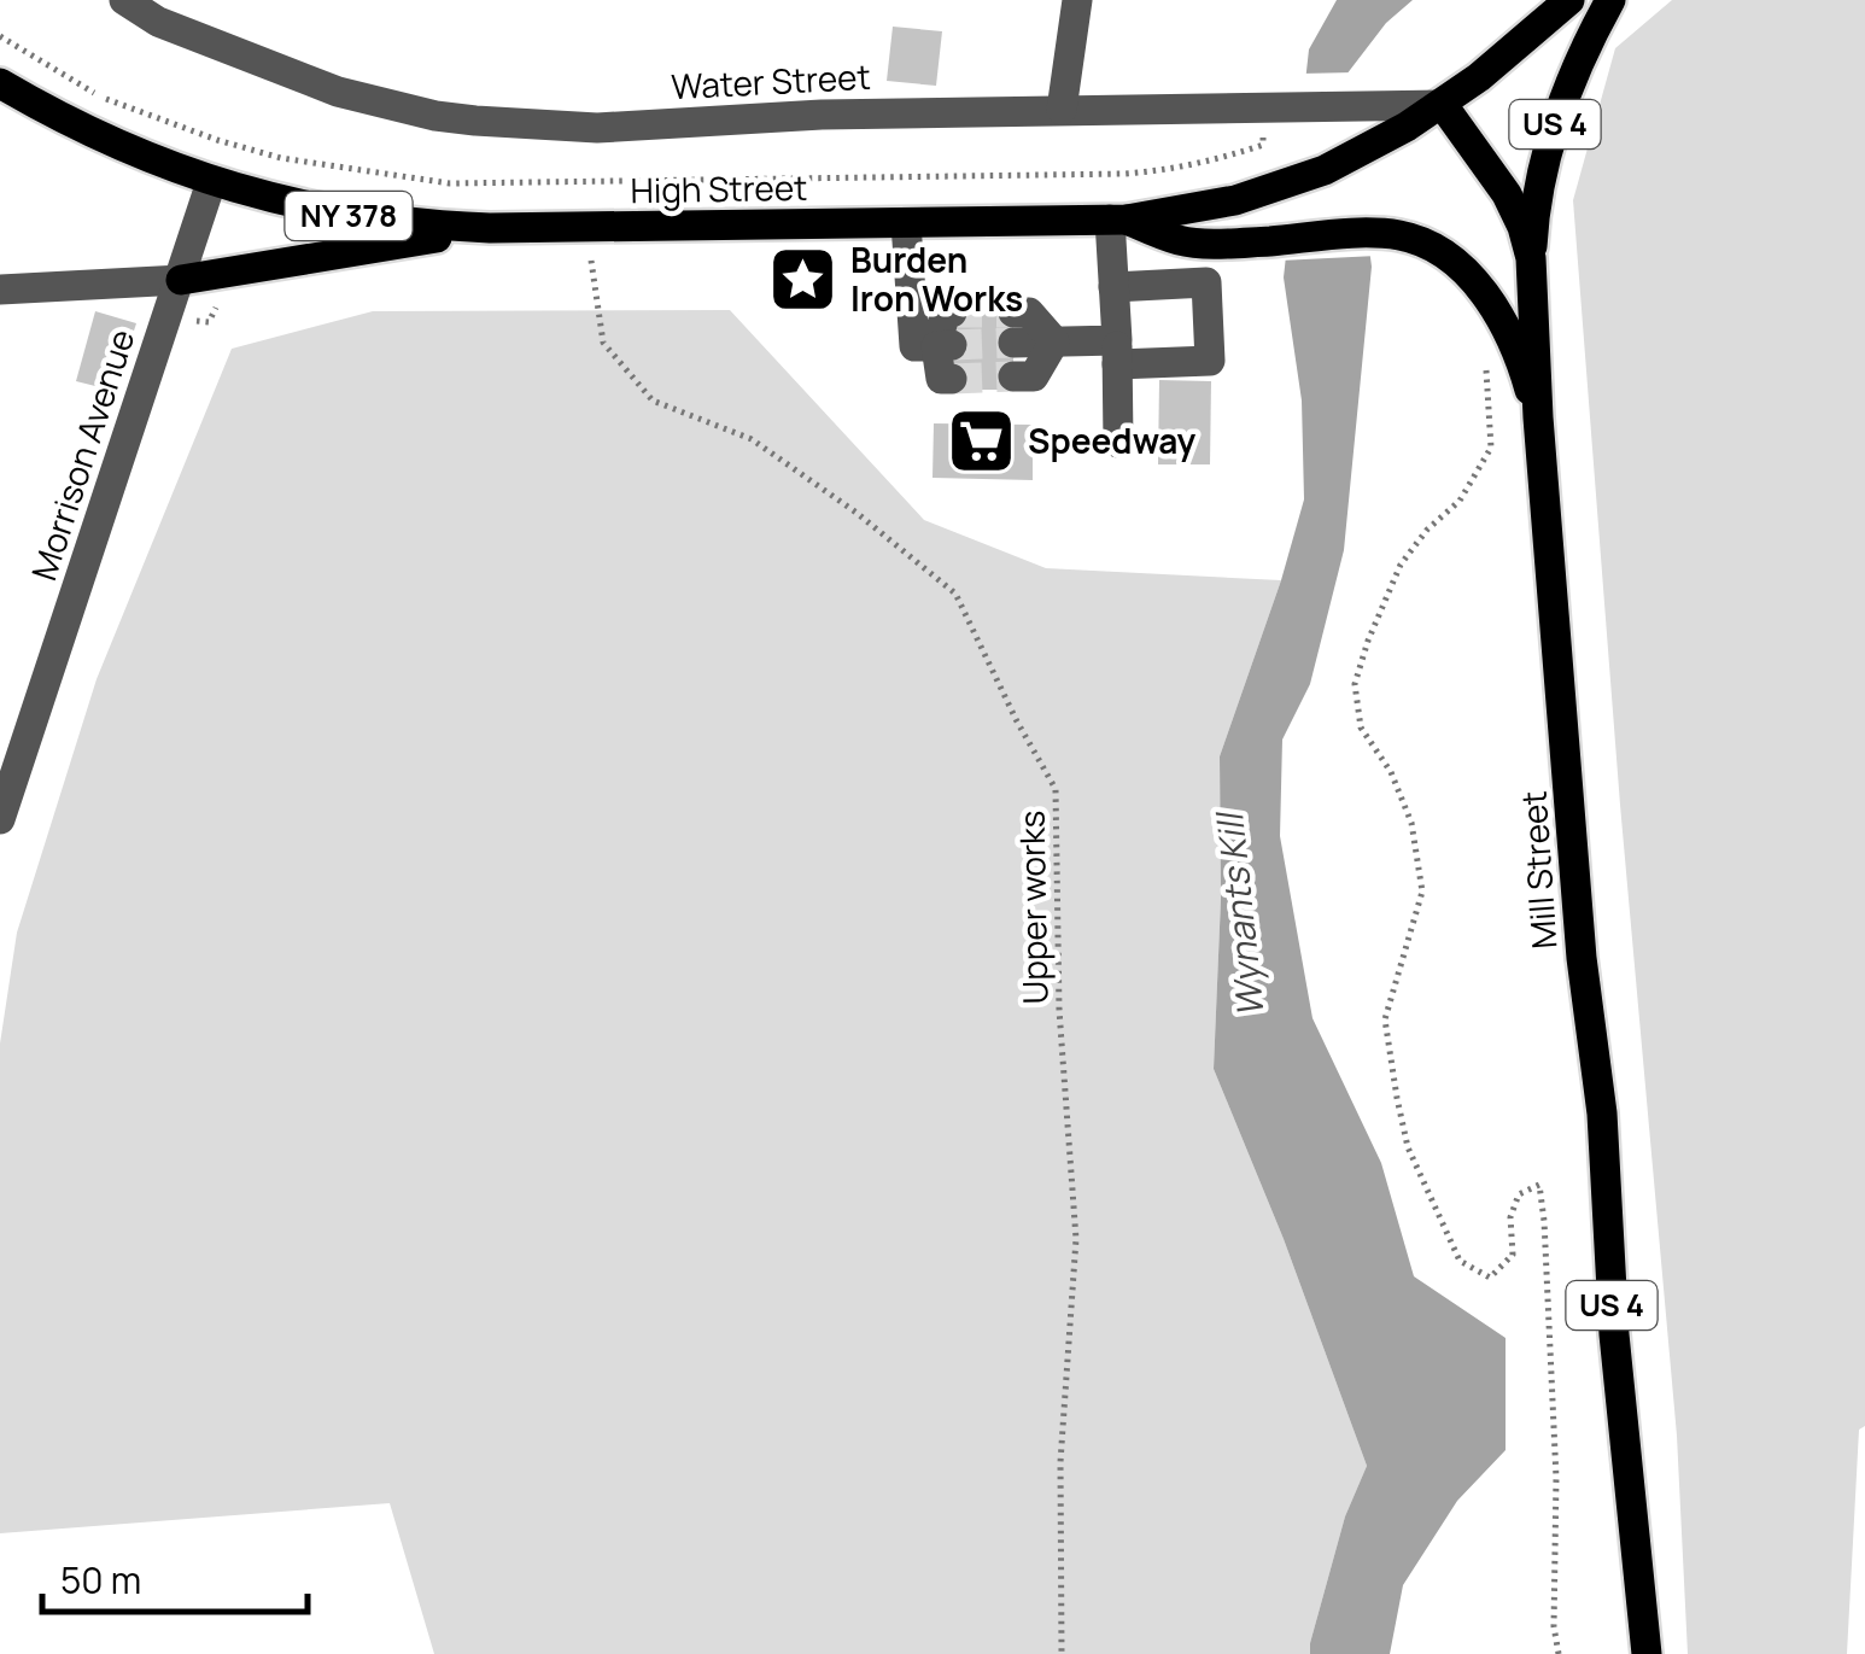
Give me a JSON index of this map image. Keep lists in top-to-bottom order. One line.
{"streets":{"main road":["US 4","High Street","NY 378","Mill Street"],"street":["Water Street","Morrison Avenue"],"path":["Upper works"]},"crossings":[["Water Street","US 4"],["Water Street","High Street"],["Water Street","Mill Street"],["US 4","High Street"],["US 4","Mill Street"],["High Street","Morrison Avenue"],["High Street","Mill Street"],["High Street","Upper works"]],"water":["Wynants Kill"],"places":{"place":["Burden Iron Works"],"supermarket":["Speedway"]},"scale_bar":"50 m"}
